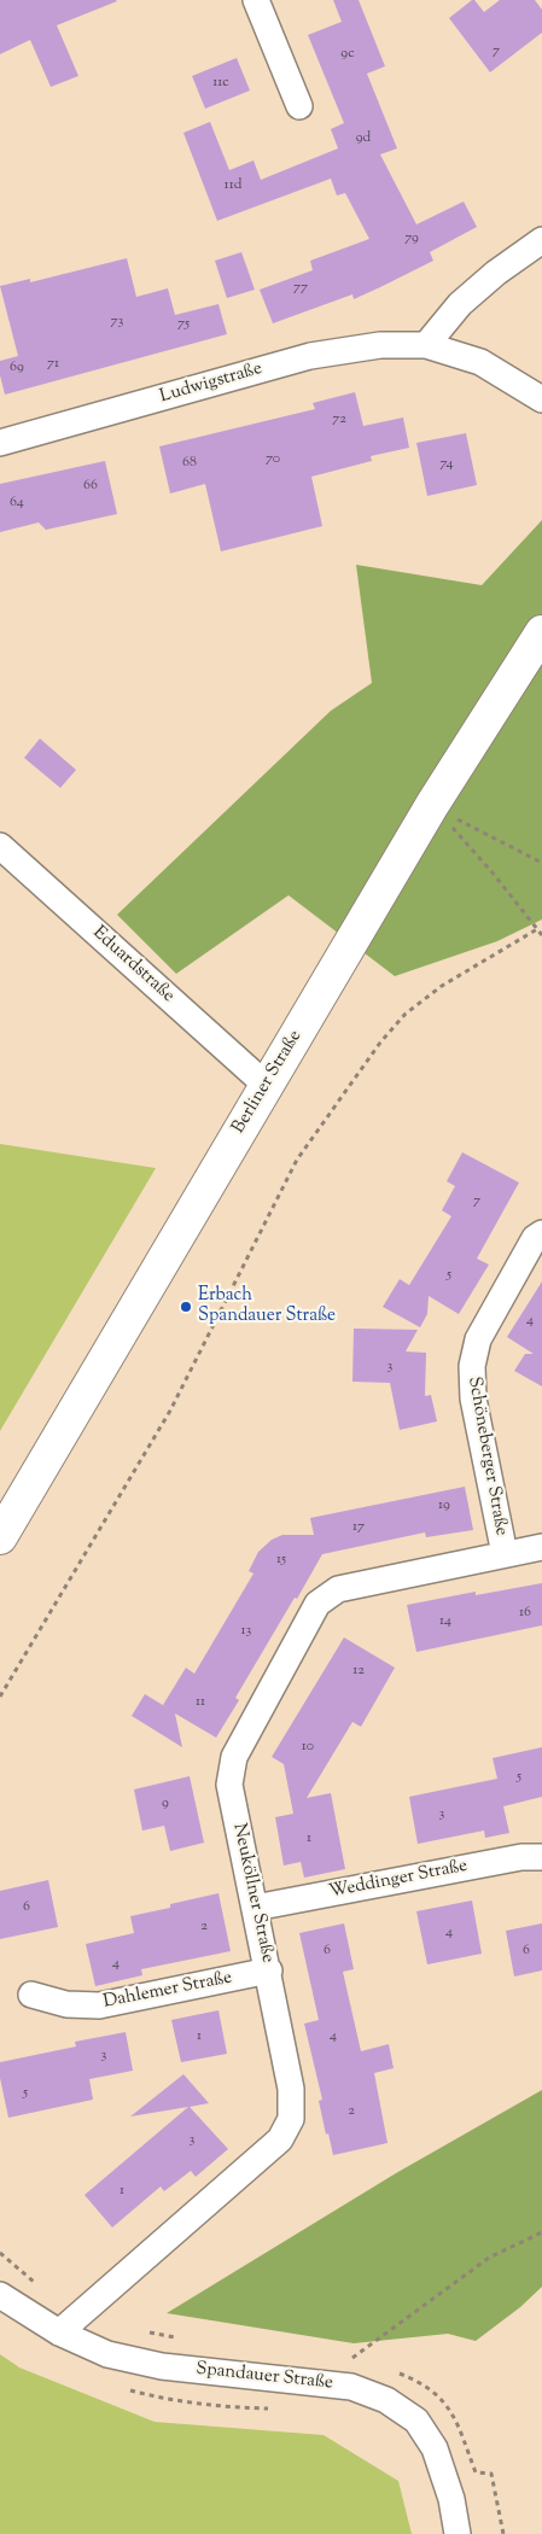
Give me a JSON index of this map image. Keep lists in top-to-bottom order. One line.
{"streets":{"street":["Ludwigstraße","Eduardstraße","Berliner Straße","Schöneberger Straße","Weddinger Straße","Neuköllner Straße","Dahlemer Straße","Spandauer Straße"]},"crossings":[["Eduardstraße","Berliner Straße"],["Schöneberger Straße","Neuköllner Straße"],["Weddinger Straße","Neuköllner Straße"],["Neuköllner Straße","Dahlemer Straße"],["Neuköllner Straße","Spandauer Straße"]],"places":["Erbach Spandauer Straße"],"house_numbers":["7","9c","11c","9d","11d","79","77","73","75","71","69","72","70","68","74","66","64","7","5","4","3","19","17","15","16","14","13","12","11","10","5","9","3","1","6","2","4","6","6","4","1","4","3","5","2","3","1"]}
